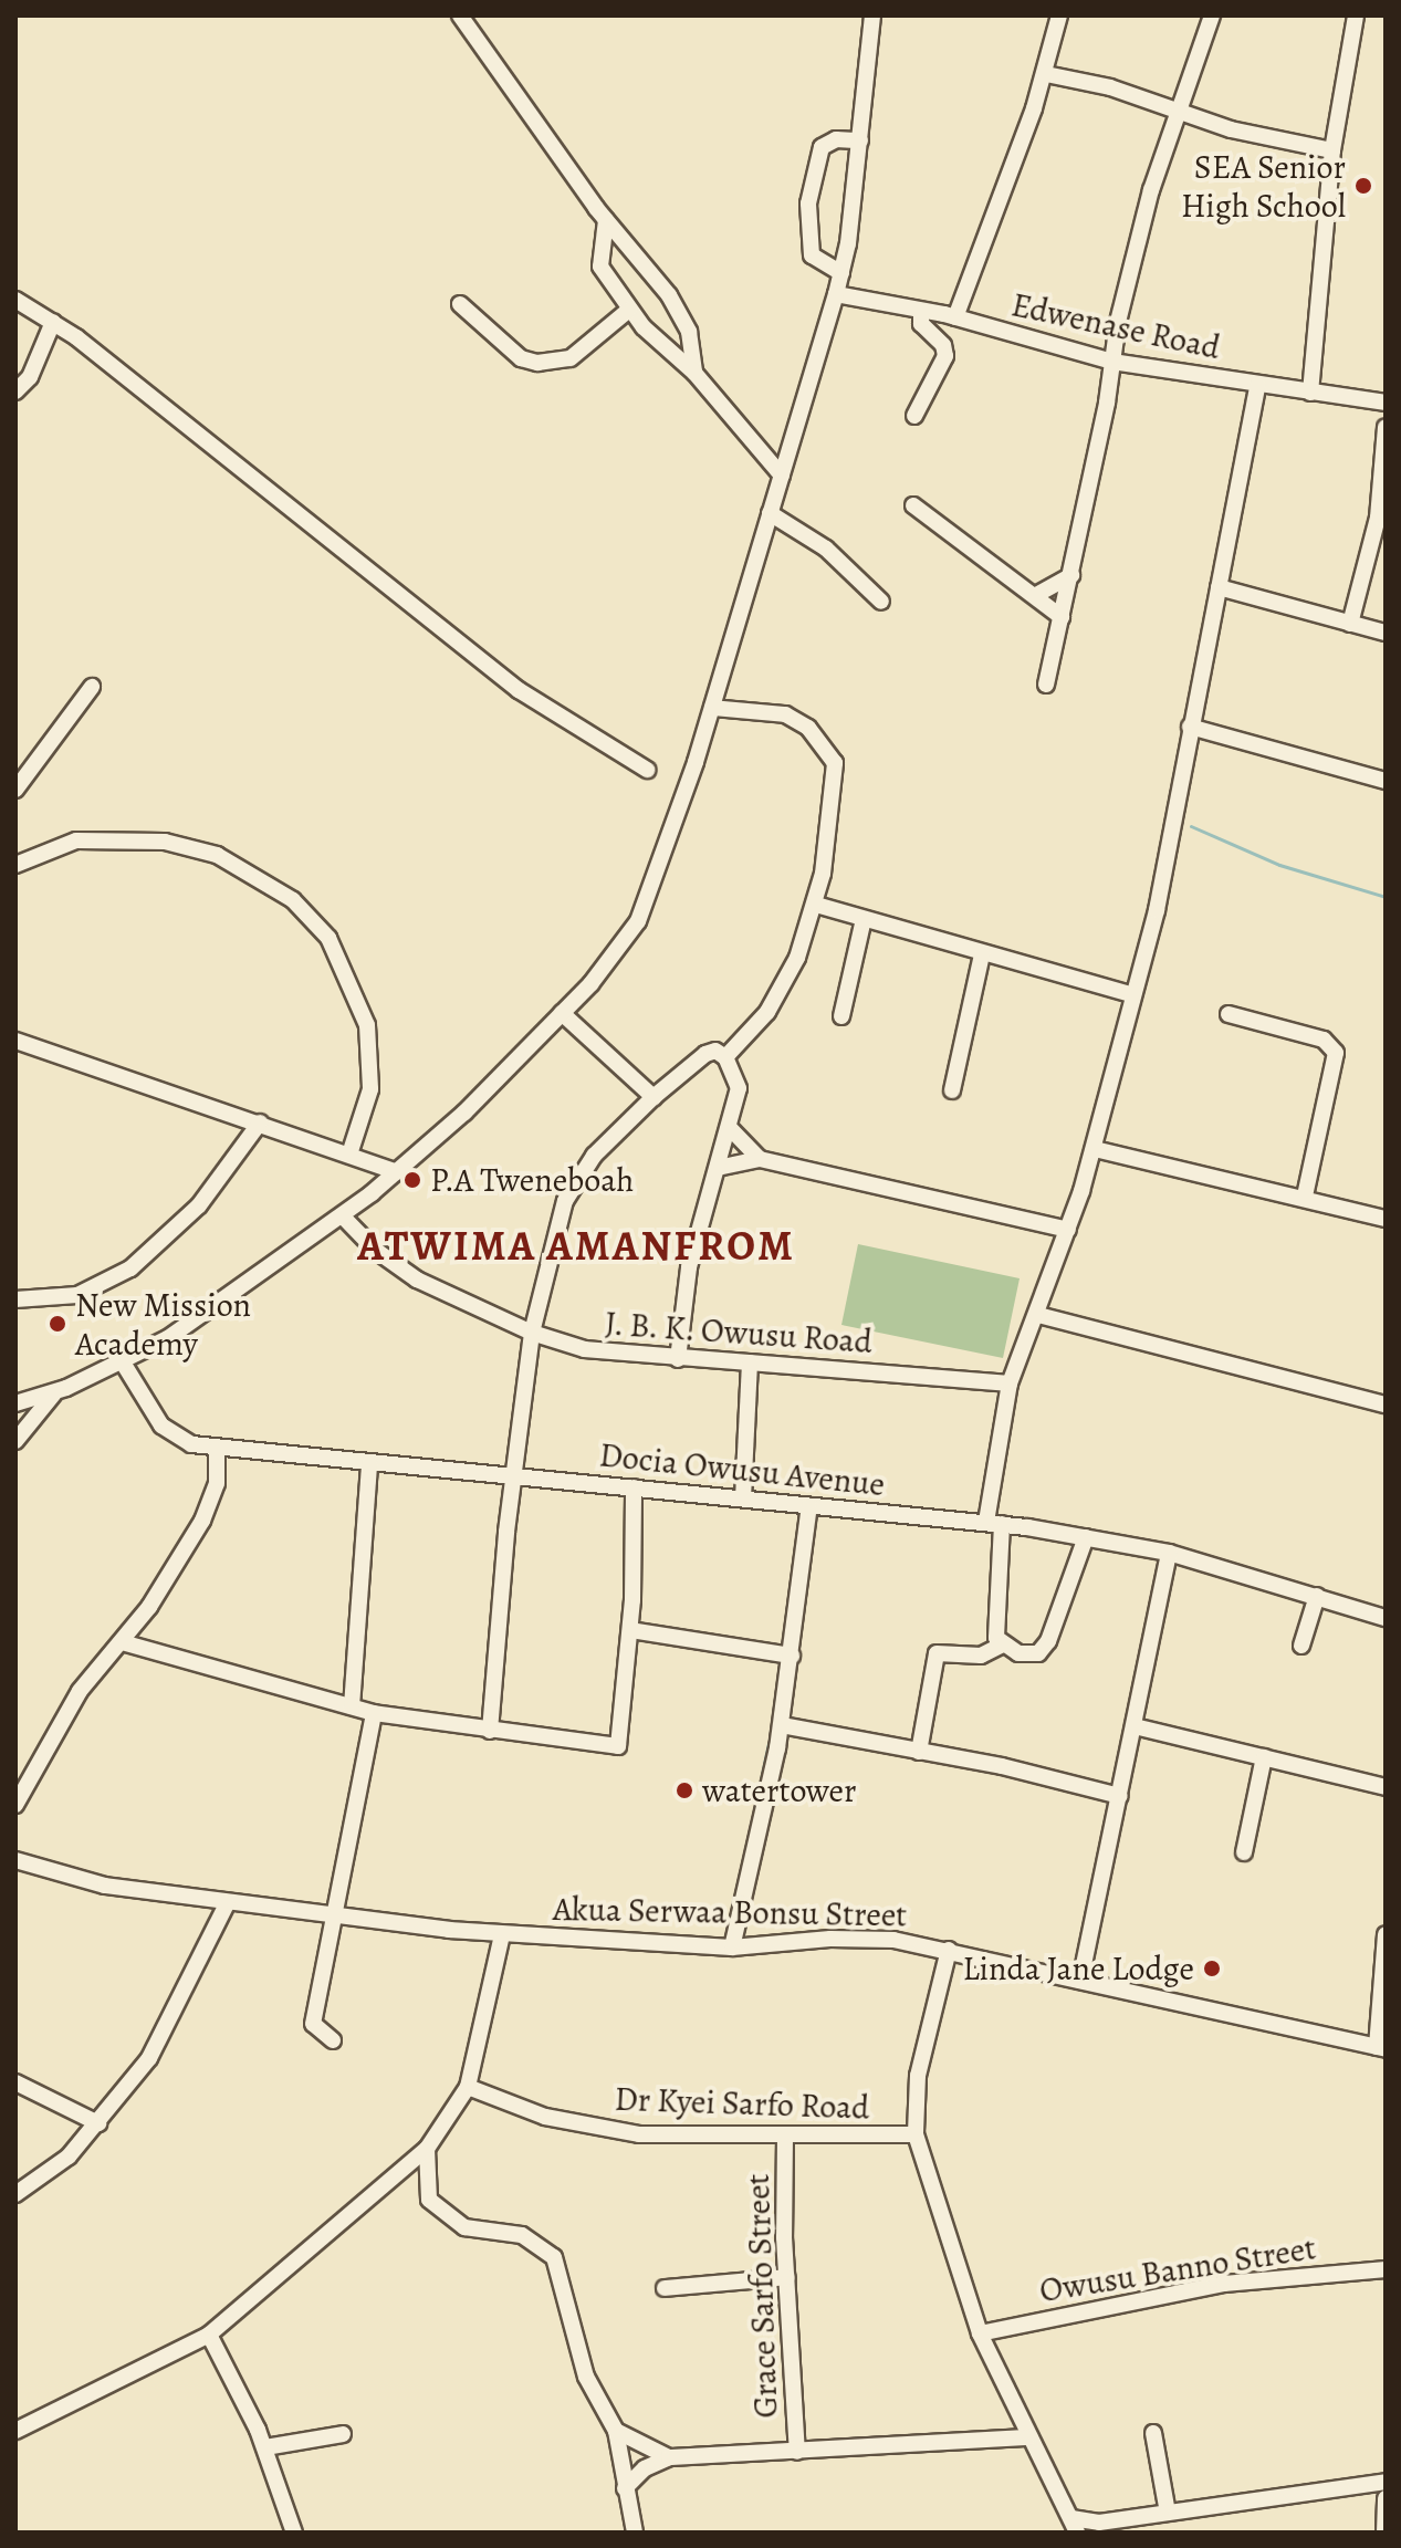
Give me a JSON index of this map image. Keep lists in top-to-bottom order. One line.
{"streets":{"street":["Edwenase Road","J. B. K. Owusu Road","Docia Owusu Avenue","Akua Serwaa Bonsu Street","Dr Kyei Sarfo Road","Owusu Banno Street","Grace Sarfo Street"]},"crossings":[["Dr Kyei Sarfo Road","Grace Sarfo Street"]],"districts":["ATWIMA AMANFROM"],"places":["SEA Senior High School","P.A Tweneboah","New Mission Academy","watertower","Linda Jane Lodge"]}
